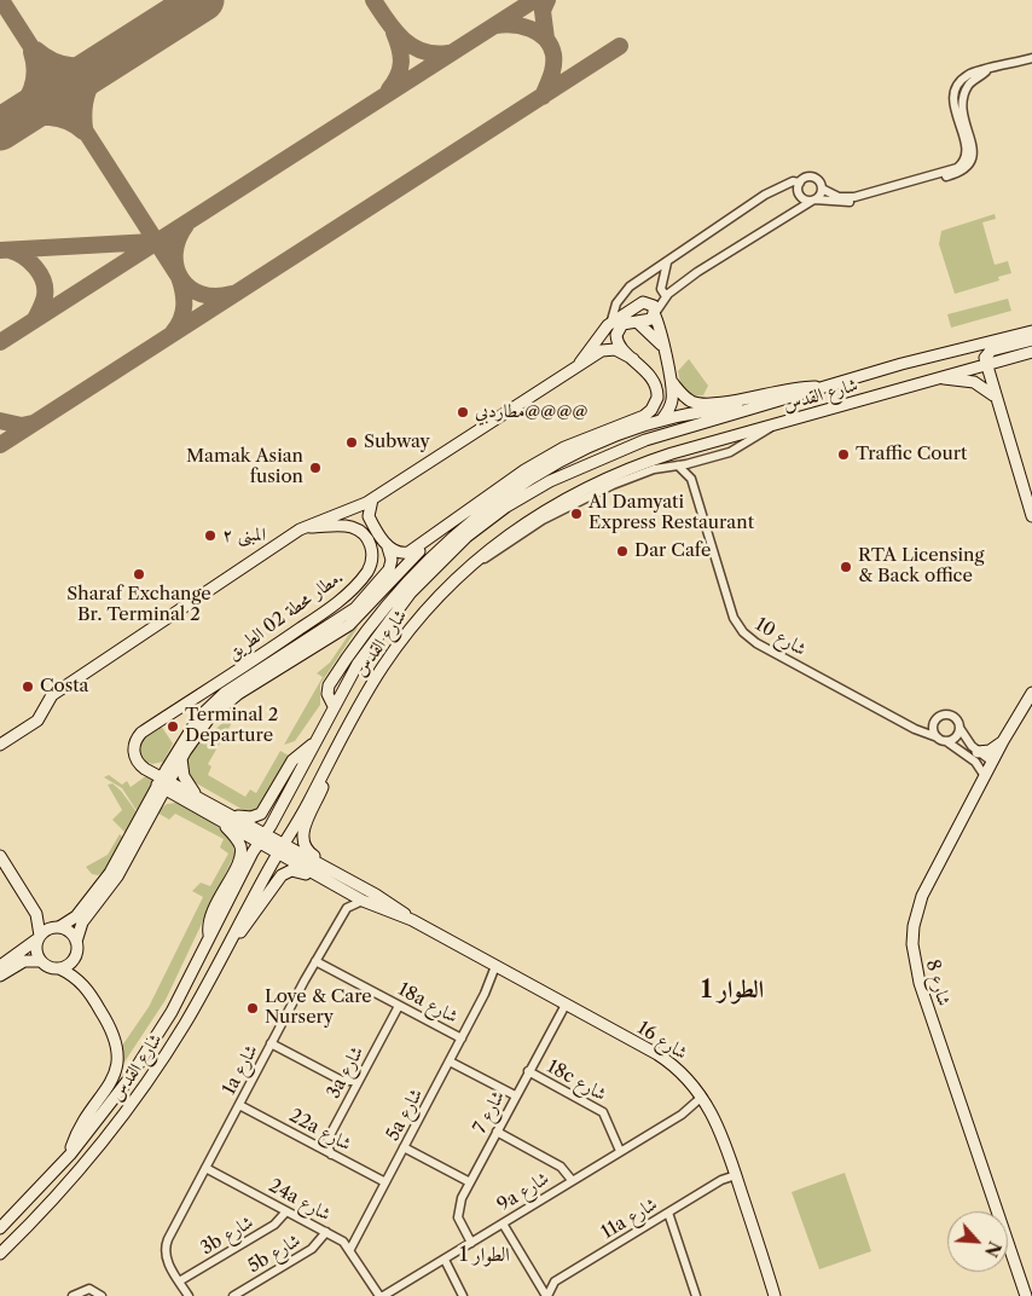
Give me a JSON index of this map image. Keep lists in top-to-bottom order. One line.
{"streets":{"street":["شارع القدس","مطار محطة 02 الطريق.","شارع 10","شارع 8","18a شارع","شارع 16","1a شارع","3a شارع","18c شارع","شارع 7","5a شارع","22a شارع","9a شارع","24a شارع","11a شارع","3b شارع","5b شارع"]},"crossings":[["شارع القدس","مطار محطة 02 الطريق."],["شارع القدس","شارع 16"],["مطار محطة 02 الطريق.","شارع 16"],["شارع 10","شارع 8"],["18a شارع","1a شارع"],["18a شارع","3a شارع"],["18a شارع","5a شارع"],["شارع 16","شارع 7"],["شارع 16","5a شارع"],["شارع 16","9a شارع"],["شارع 16","11a شارع"],["1a شارع","22a شارع"],["1a شارع","24a شارع"],["1a شارع","3b شارع"],["3a شارع","22a شارع"],["18c شارع","شارع 7"],["18c شارع","9a شارع"],["شارع 7","9a شارع"],["5a شارع","22a شارع"],["5a شارع","24a شارع"],["9a شارع","24a شارع"],["24a شارع","3b شارع"],["24a شارع","5b شارع"]],"districts":["الطوار 1","الطوار 1"],"places":["مطاردبي@@@@","Subway","Traffic Court","Mamak Asian fusion","Al Damyati Express Restaurant","المبنى ٢","Dar Cafe","RTA Licensing & Back office","Sharaf Exchange Br. Terminal 2","Costa","Terminal 2 Departure","Love & Care Nursery"],"north":"bottom right"}
